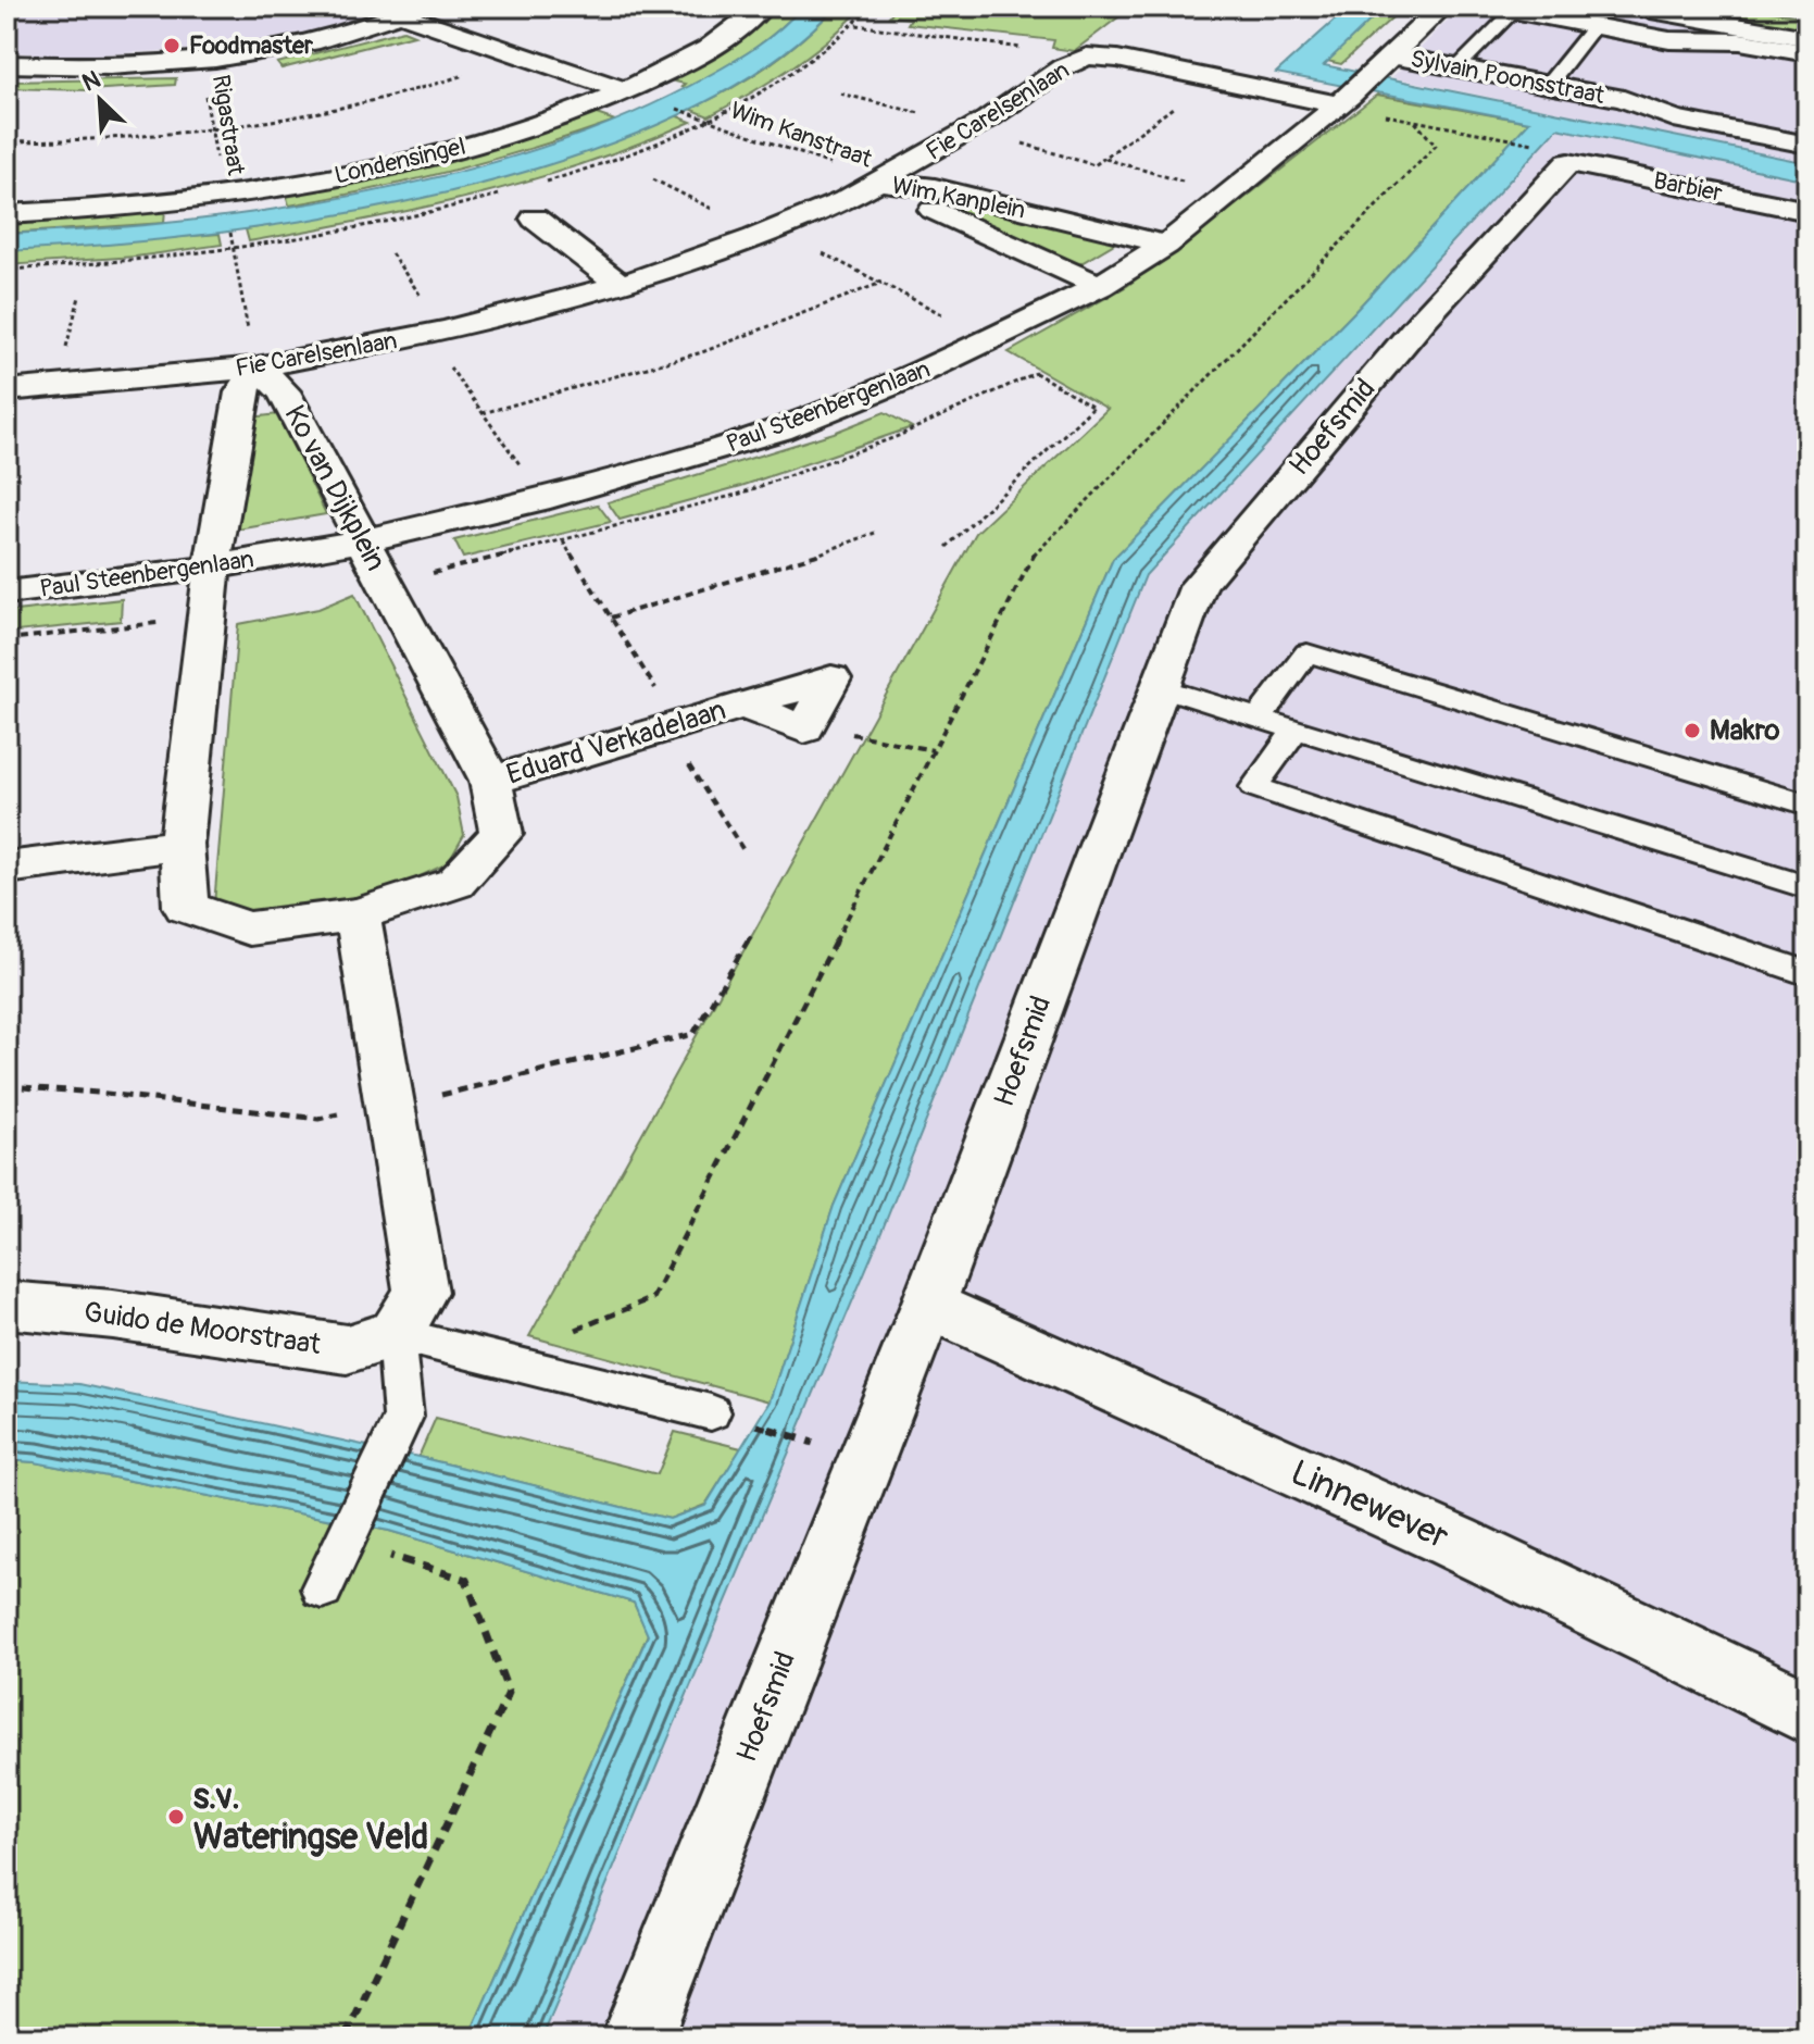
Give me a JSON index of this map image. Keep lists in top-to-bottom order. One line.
{"streets":{"street":["Sylvain Poonsstraat","Fie Carelsenlaan","Londensingel","Barbier","Wim Kanplein","Paul Steenbergenlaan","Hoefsmid","Ko van Dijkplein","Eduard Verkadelaan","Guido de Moorstraat","Linnewever"],"path":["Rigastraat","Wim Kanstraat"]},"crossings":[["Sylvain Poonsstraat","Paul Steenbergenlaan"],["Fie Carelsenlaan","Wim Kanstraat"],["Fie Carelsenlaan","Wim Kanplein"],["Fie Carelsenlaan","Ko van Dijkplein"],["Rigastraat","Londensingel"],["Wim Kanstraat","Wim Kanplein"],["Barbier","Hoefsmid"],["Wim Kanplein","Paul Steenbergenlaan"],["Paul Steenbergenlaan","Ko van Dijkplein"],["Hoefsmid","Linnewever"],["Ko van Dijkplein","Eduard Verkadelaan"]],"places":["Foodmaster","Makro","s.v. Wateringse Veld"],"north":"top left"}
